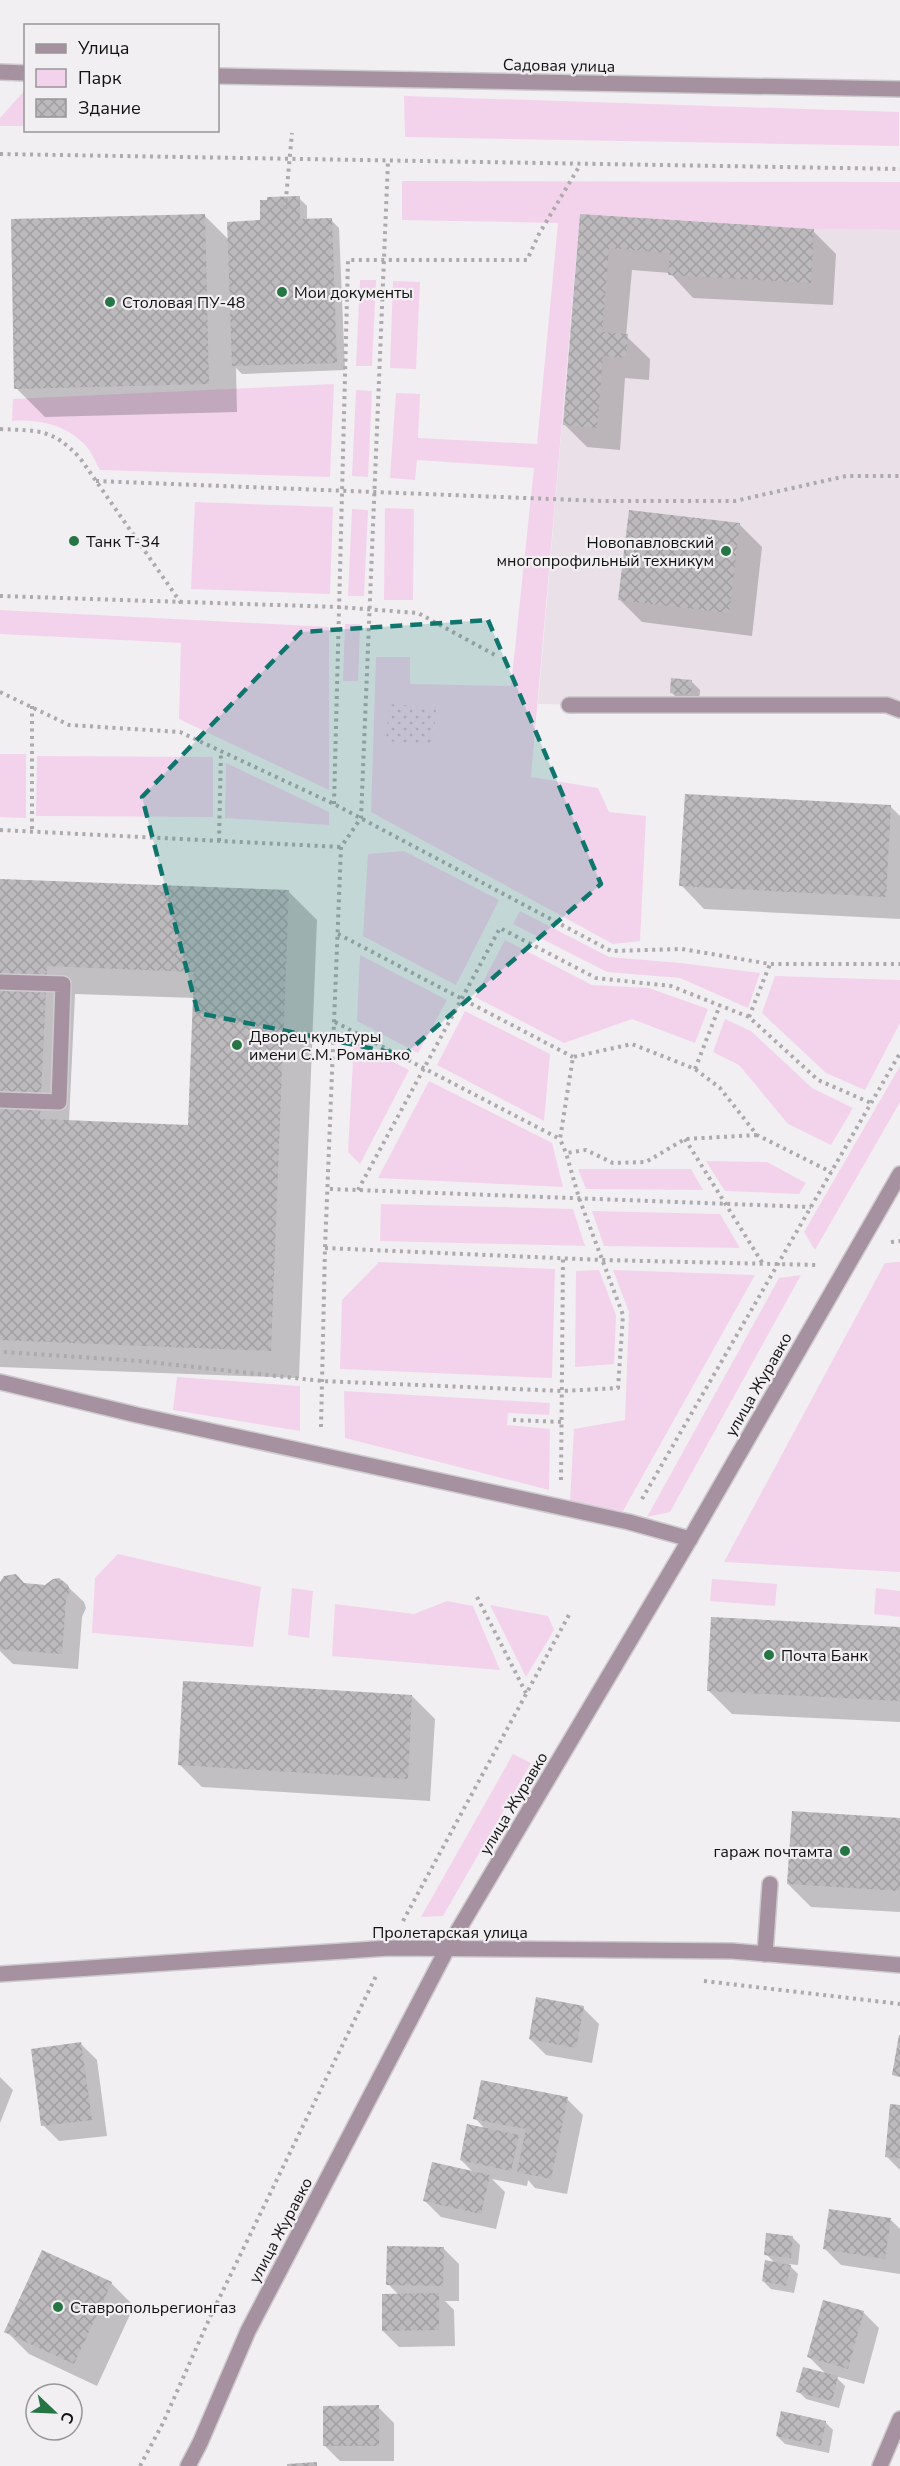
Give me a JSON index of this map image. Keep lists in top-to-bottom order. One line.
{"streets":{"street":["Садовая улица","улица Журавко","Пролетарская улица"]},"crossings":[["улица Журавко","Пролетарская улица"]],"places":["Мои документы","Столовая ПУ-48","Танк Т-34","Новопавловский многопрофильный техникум","Дворец культуры имени С.М. Романько","Почта Банк","гараж почтамта","Ставропольрегионгаз"],"legend":["Улица","Парк","Здание"],"north":"bottom right"}
